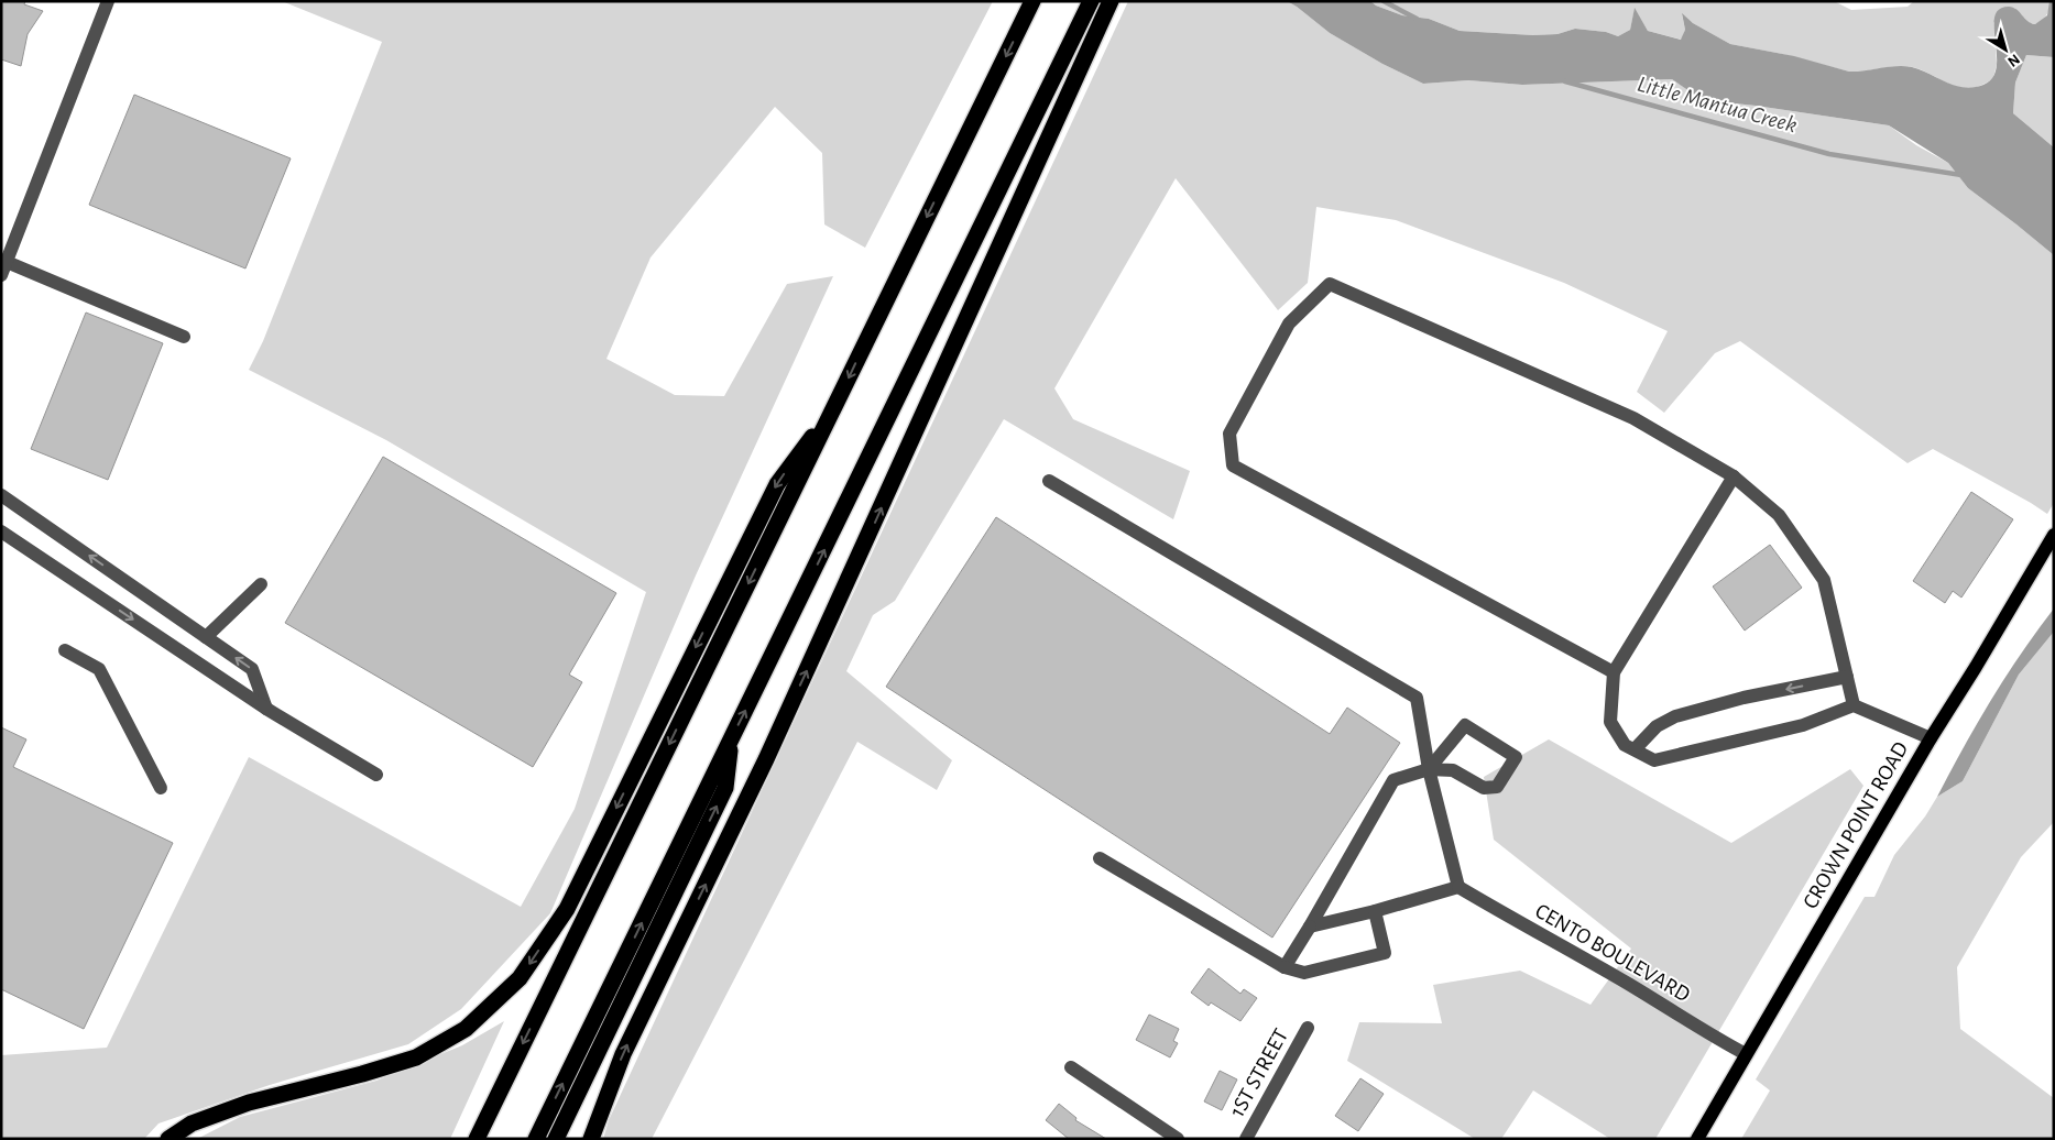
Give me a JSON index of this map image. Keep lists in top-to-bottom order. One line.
{"streets":{"main road":["CROWN POINT ROAD"],"street":["CENTO BOULEVARD","1ST STREET"]},"crossings":[["CROWN POINT ROAD","CENTO BOULEVARD"]],"water":["Little Mantua Creek"],"north":"bottom right"}
